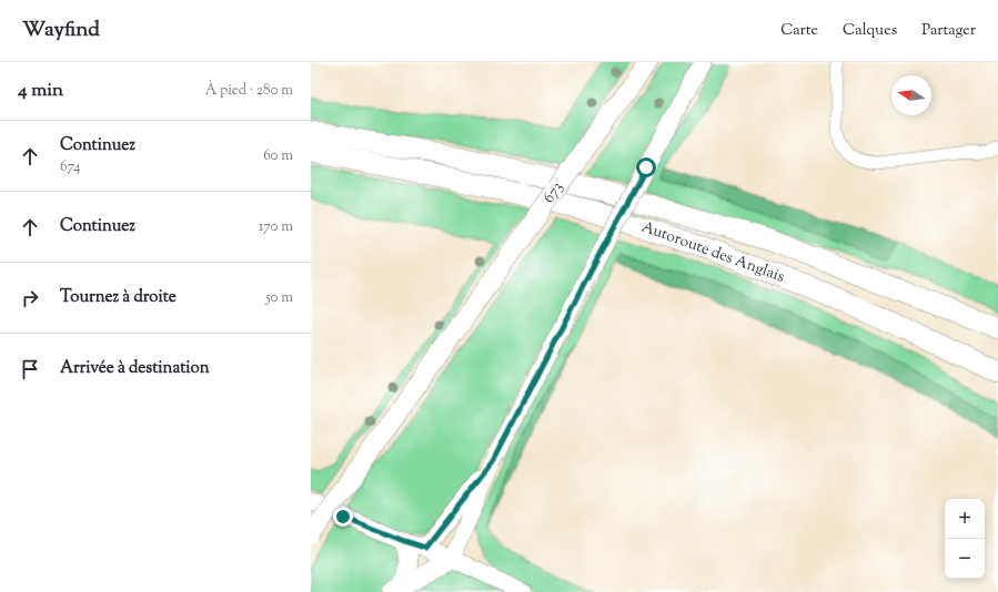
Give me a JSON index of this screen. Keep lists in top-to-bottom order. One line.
{"streets":{"highway":["Autoroute des Anglais"],"main road":["673"]},"north":"left","page":{"header":"Wayfind","nav":["Carte","Calques","Partager"],"heading":["4 min","À pied · 280 m"],"list":[["Continuez","674","60 m"],["Continuez","170 m"],["Tournez à droite","50 m"],"Arrivée à destination"],"map_buttons":["+","−"]}}
